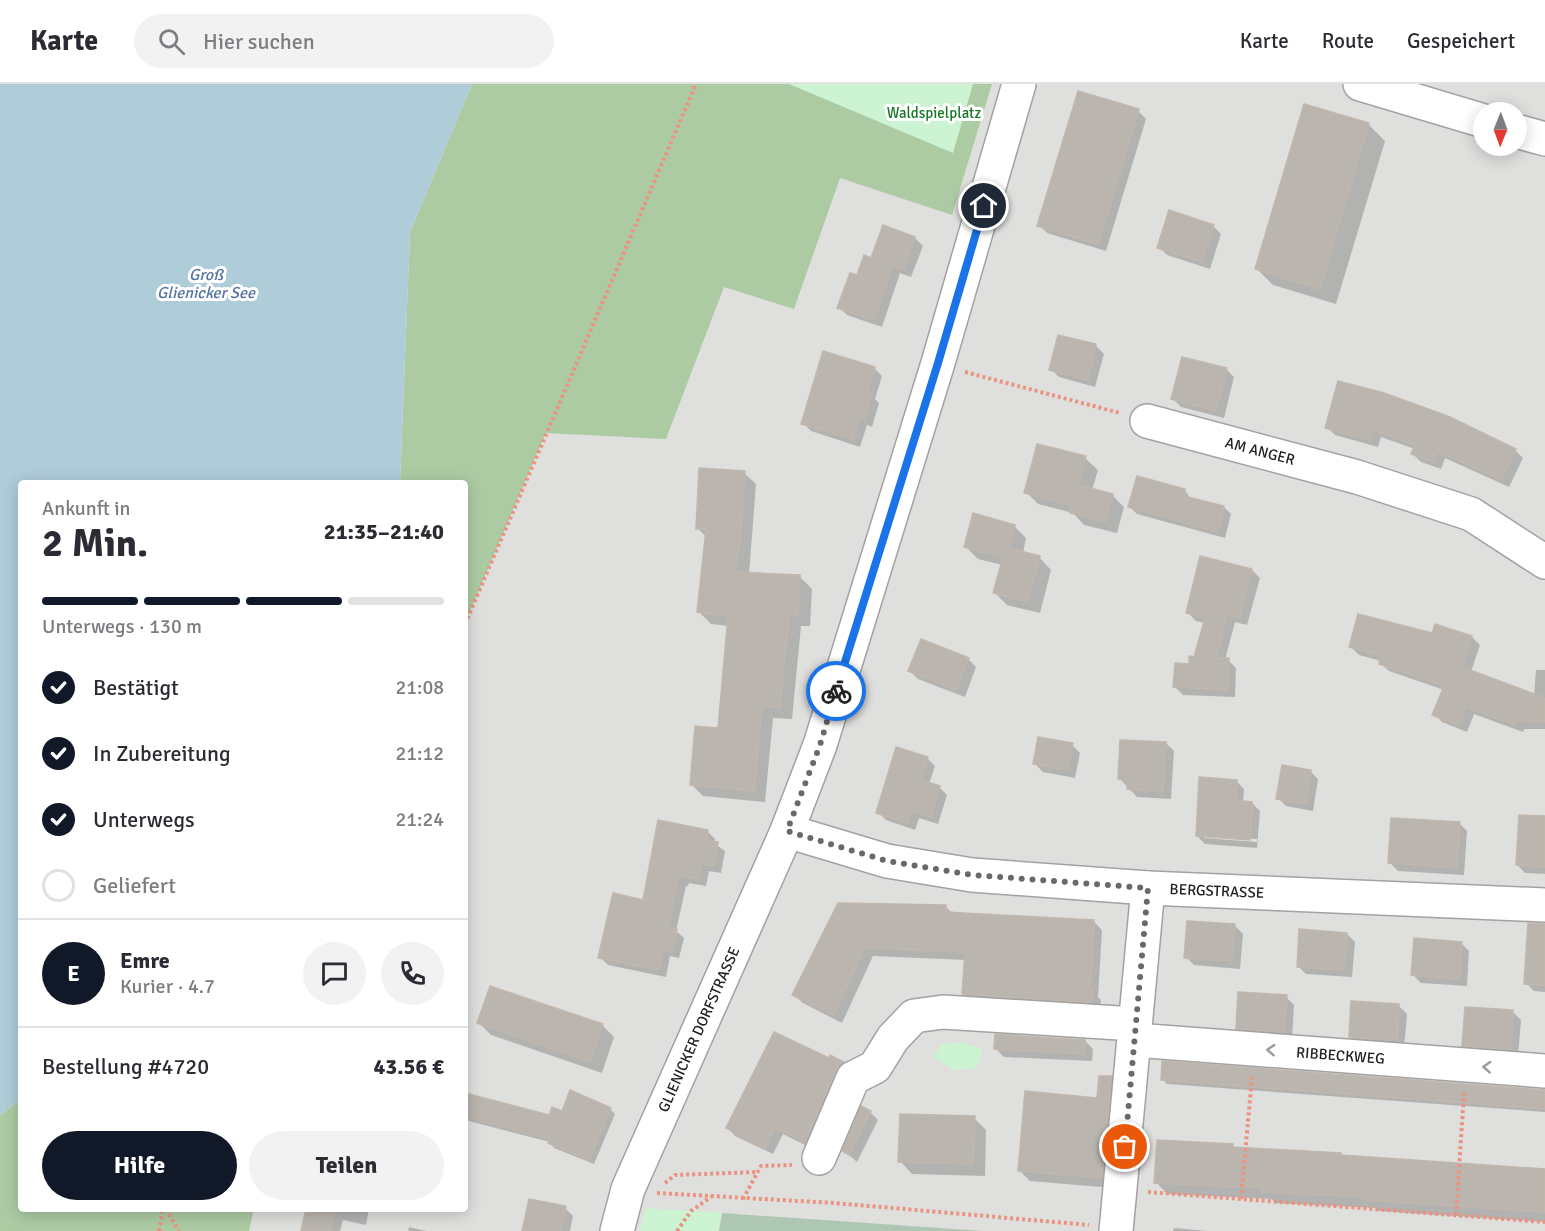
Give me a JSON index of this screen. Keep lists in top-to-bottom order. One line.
{"streets":{"street":["AM ANGER","BERGSTRASSE","GLIENICKER DORFSTRASSE","RIBBECKWEG"]},"crossings":[["BERGSTRASSE","GLIENICKER DORFSTRASSE"]],"one_way":["RIBBECKWEG"],"water":["Groß Glienicker See"],"parks":["Waldspielplatz"],"north":"bottom","page":{"header":"Karte","search":"Hier suchen","nav":["Karte","Route","Gespeichert"],"heading":["2 Min.","Ankunft in","21:35–21:40"],"panel":["Emre","Kurier · 4.7","Bestellung #4720","43.56 €"],"bar":"Unterwegs · 130 m","list":[["Bestätigt","21:08"],["In Zubereitung","21:12"],["Unterwegs","21:24"],"Geliefert"],"round":"E","buttons":["Hilfe","Teilen"]}}
